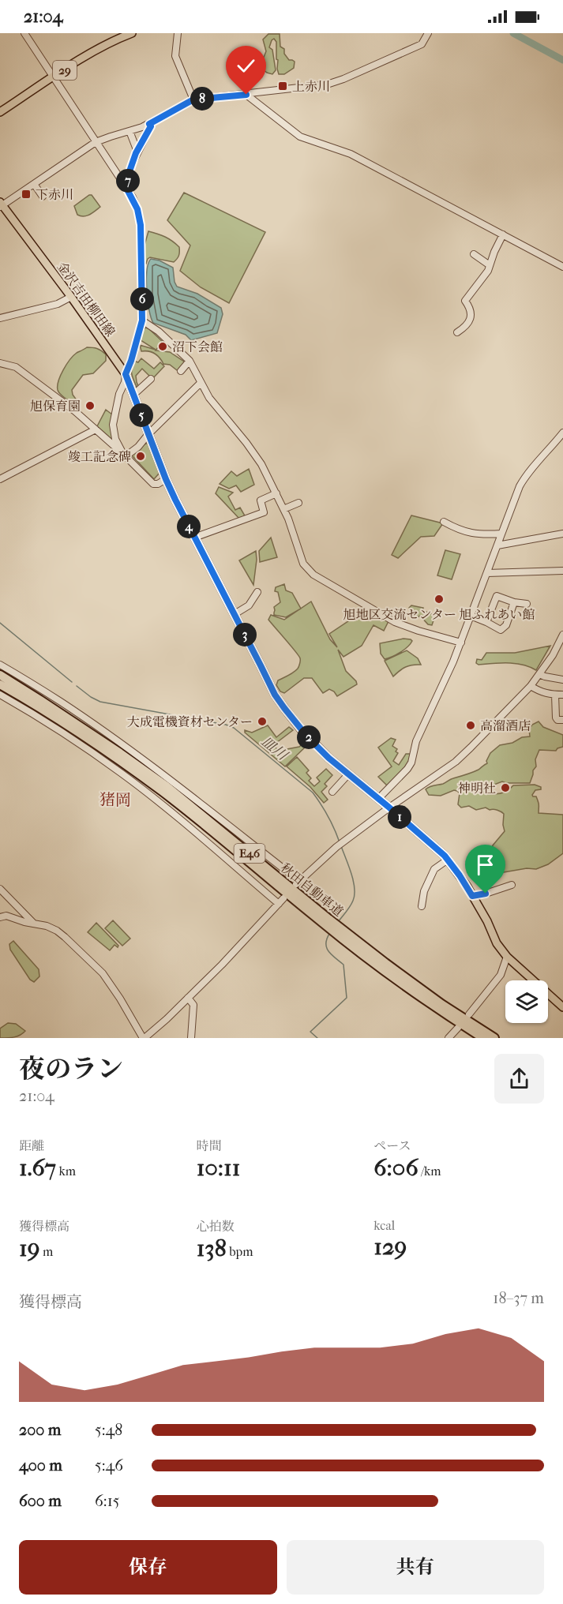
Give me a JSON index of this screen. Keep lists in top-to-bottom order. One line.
{"streets":{"highway":["E46","秋田自動車道"],"main road":["29","金沢吉田柳田線"]},"districts":["猪岡"],"water":["皿川"],"places":{"transit":["上赤川","下赤川"],"other":["沼下会館","旭保育園","竣工記念碑","旭地区交流センター 旭ふれあい館","大成電機資材センター","高溜酒店","神明社"]},"page":{"status":"21:04","pins":["8","7","6","5","4","3","2","1"],"heading":["夜のラン","21:04"],"stats":[["距離","1.67 km"],["時間","10:11"],["ペース","6:06 /km"],["獲得標高","19 m"],["心拍数","138 bpm"],["kcal","129"]],"chart":["獲得標高","18–37 m"],"list":[{"name":"200 m","note":"5:48"},{"name":"400 m","note":"5:46"},{"name":"600 m","note":"6:15"}],"buttons":["保存","共有"]}}
